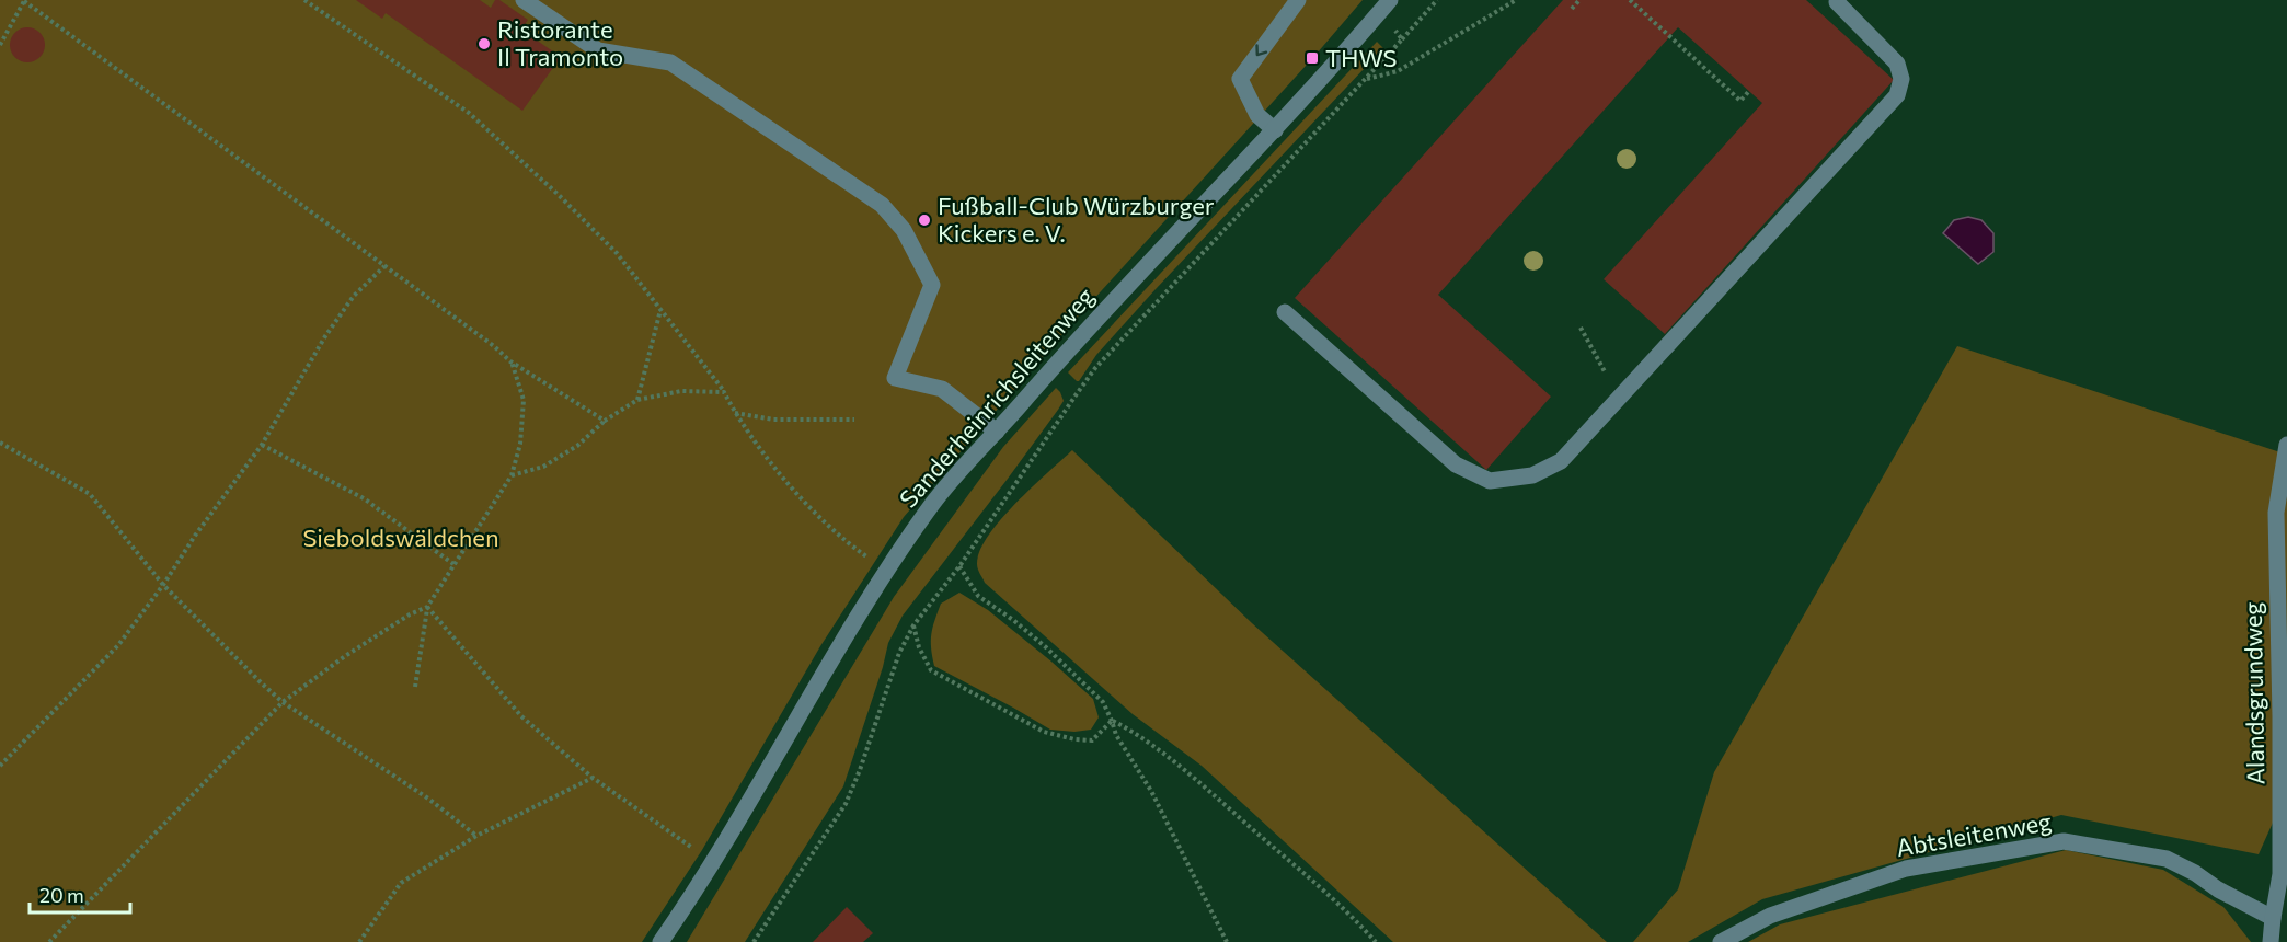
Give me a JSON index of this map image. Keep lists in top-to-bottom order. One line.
{"streets":{"street":["Sanderheinrichsleitenweg","Alandsgrundweg","Abtsleitenweg"]},"crossings":[["Alandsgrundweg","Abtsleitenweg"]],"parks":["Sieboldswäldchen"],"places":{"other":["Ristorante Il Tramonto","Fußball-Club Würzburger Kickers e. V."],"transit":["THWS"]},"scale_bar":"20 m"}
